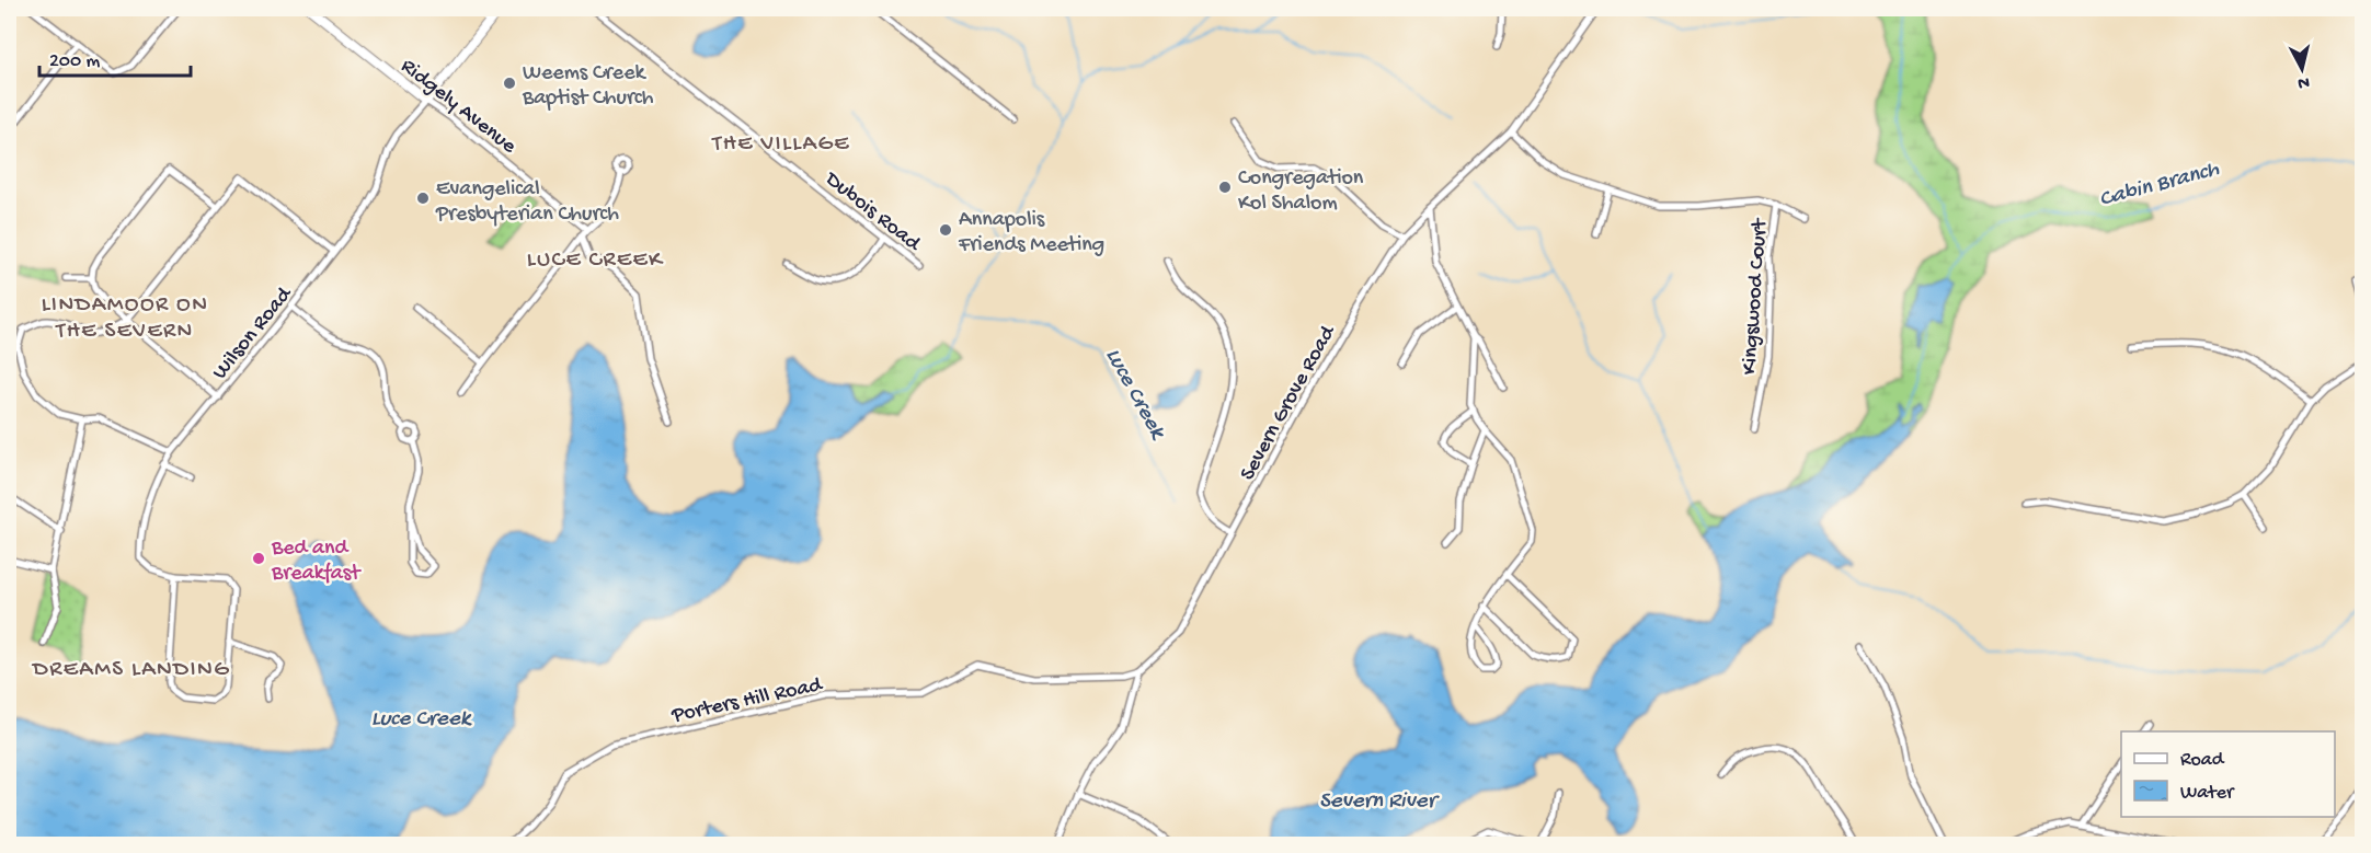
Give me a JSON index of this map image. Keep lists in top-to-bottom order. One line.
{"streets":{"main road":["Ridgely Avenue"],"street":["Dubois Road","Kingswood Court","Wilson Road","Severn Grove Road","Porters Hill Road"]},"crossings":[["Ridgely Avenue","Wilson Road"],["Severn Grove Road","Porters Hill Road"]],"districts":["THE VILLAGE","LUCE CREEK","LINDAMOOR ON THE SEVERN","DREAMS LANDING"],"water":["Cabin Branch","Luce Creek","Severn River"],"places":["Weems Creek Baptist Church","Congregation Kol Shalom","Evangelical Presbyterian Church","Annapolis Friends Meeting","Bed and Breakfast"],"legend":["Road","Water"],"scale_bar":"200 m","north":"bottom"}
